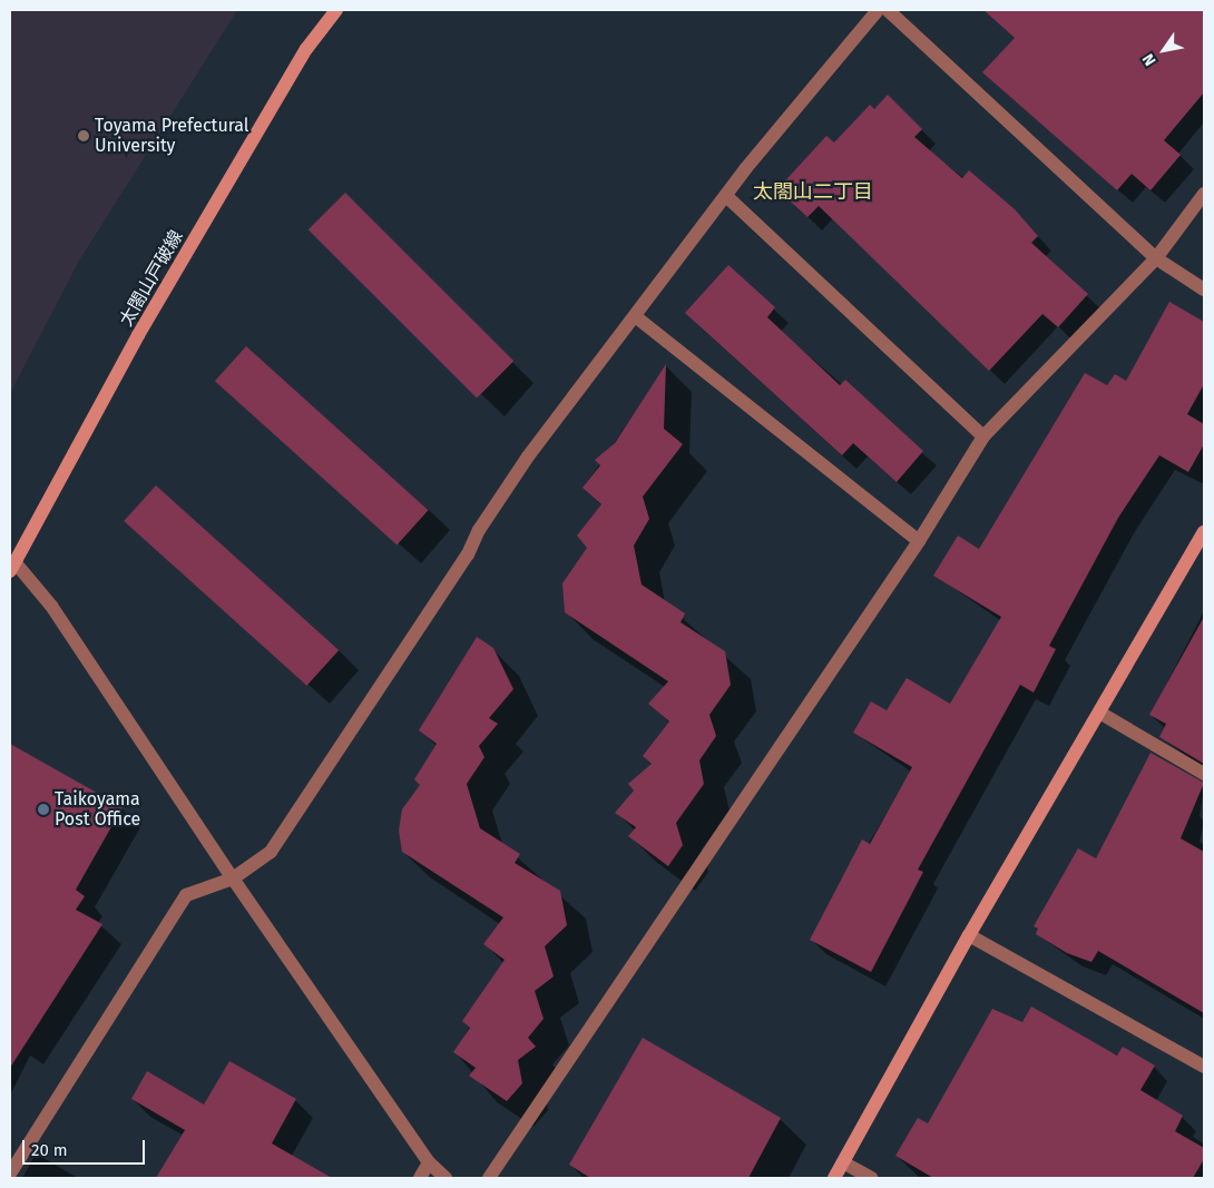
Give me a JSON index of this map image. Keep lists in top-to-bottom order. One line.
{"streets":{"street":["太閤山戸破線"]},"districts":["太閤山二丁目"],"places":["Toyama Prefectural University","Taikoyama Post Office"],"scale_bar":"20 m","north":"bottom left"}
